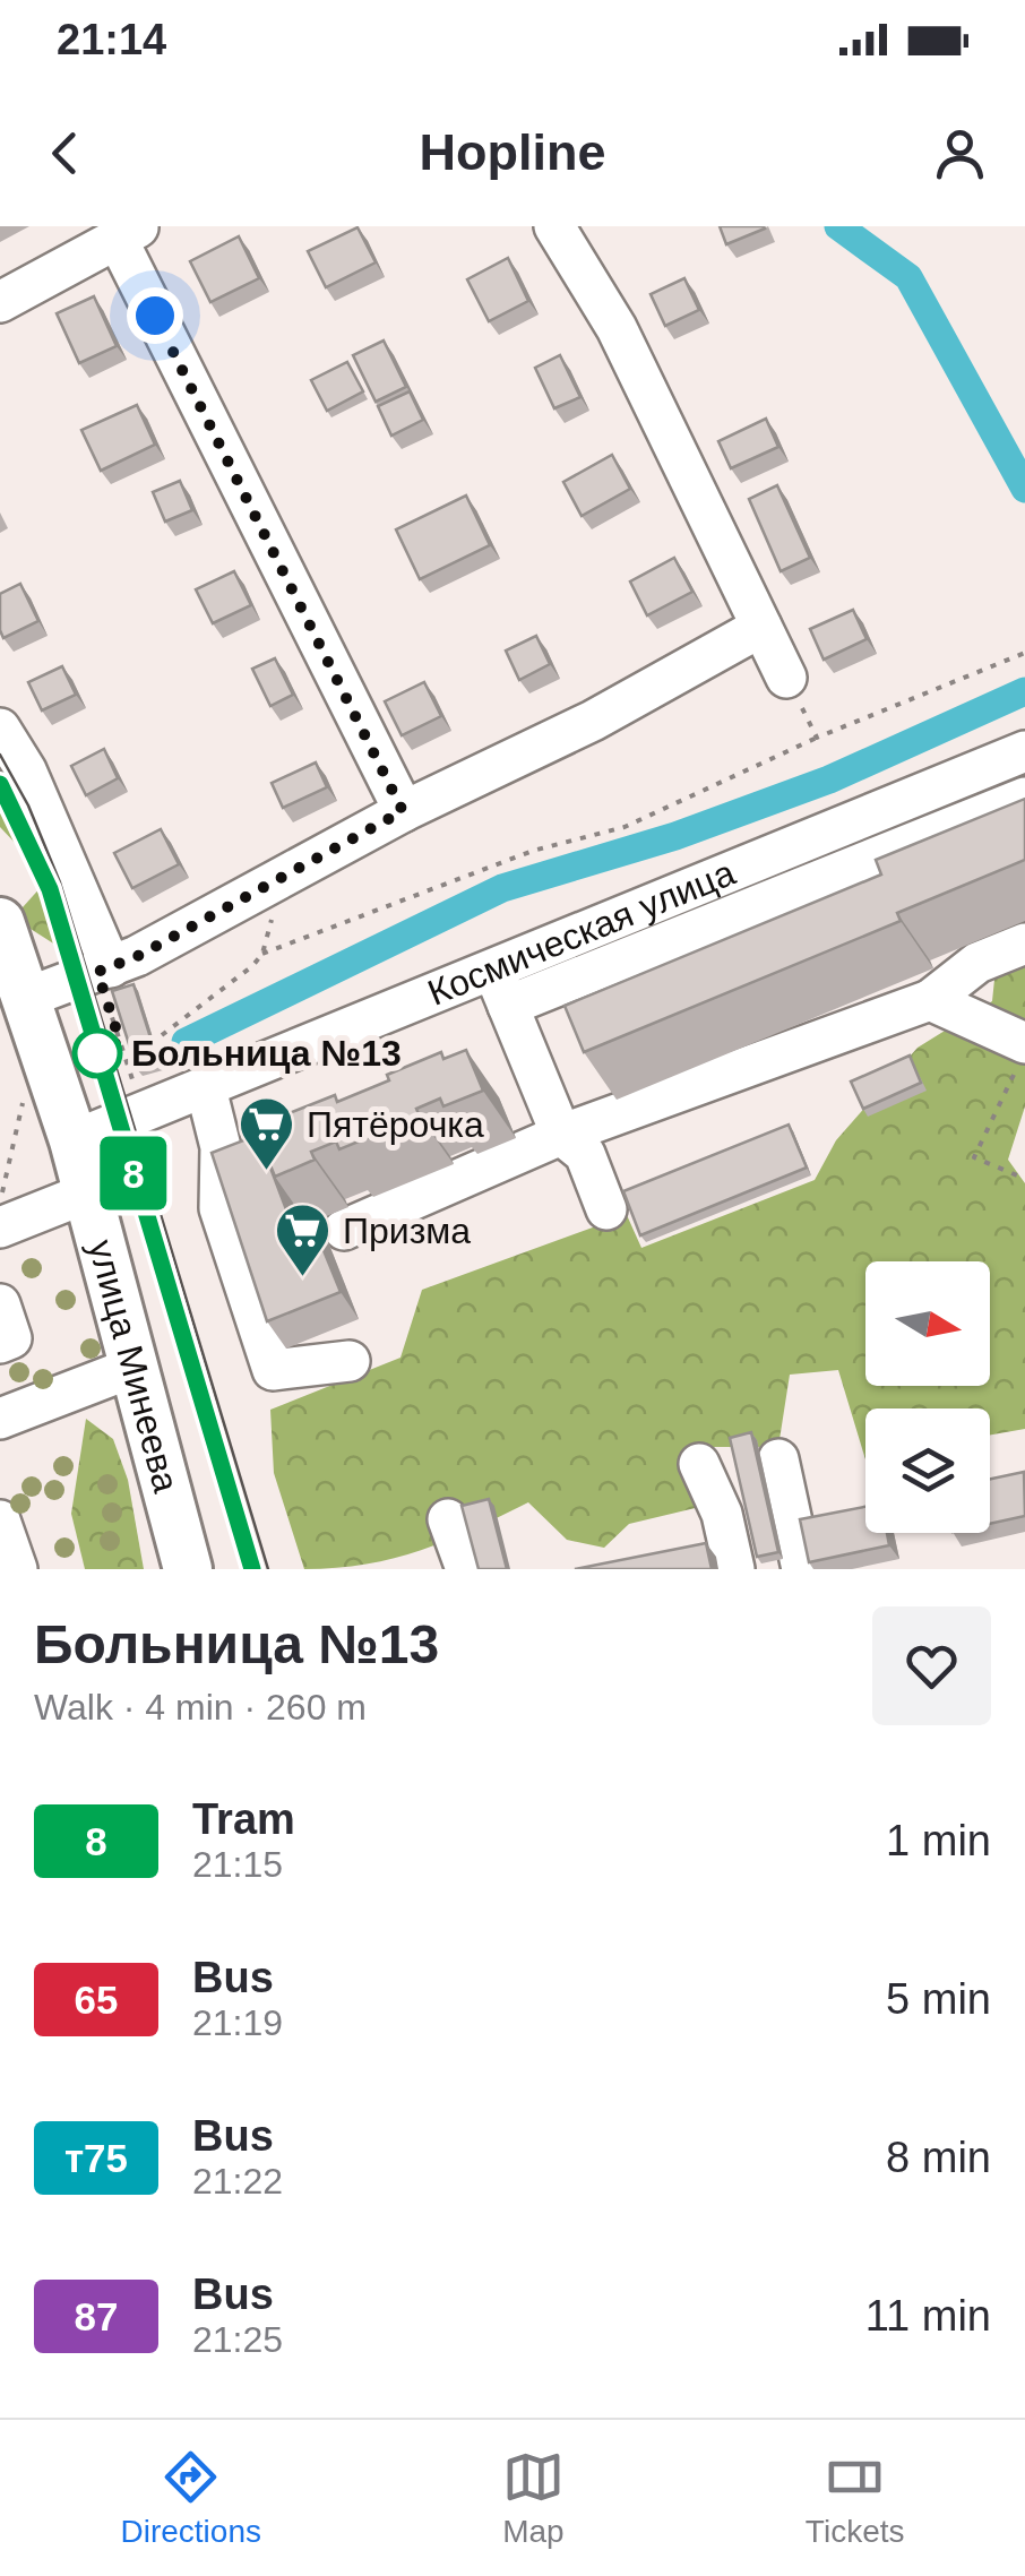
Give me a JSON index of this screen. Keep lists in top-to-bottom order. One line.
{"streets":{"main road":["улица Минеева"],"street":["Космическая улица"]},"crossings":[["Космическая улица","улица Минеева"]],"places":{"other":["Больница №13"],"supermarket":["Пятёрочка","Призма"]},"lines":["tram line 8"],"north":"right","page":{"status":"21:14","header":"Hopline","on_map":"8","heading":["Больница №13","Walk · 4 min · 260 m"],"list":[{"mark":"8","name":"Tram","note":"21:15","value":"1 min"},{"mark":"65","name":"Bus","note":"21:19","value":"5 min"},{"mark":"т75","name":"Bus","note":"21:22","value":"8 min"},{"mark":"87","name":"Bus","note":"21:25","value":"11 min"}],"tabs":["Directions","Map","Tickets"]}}
